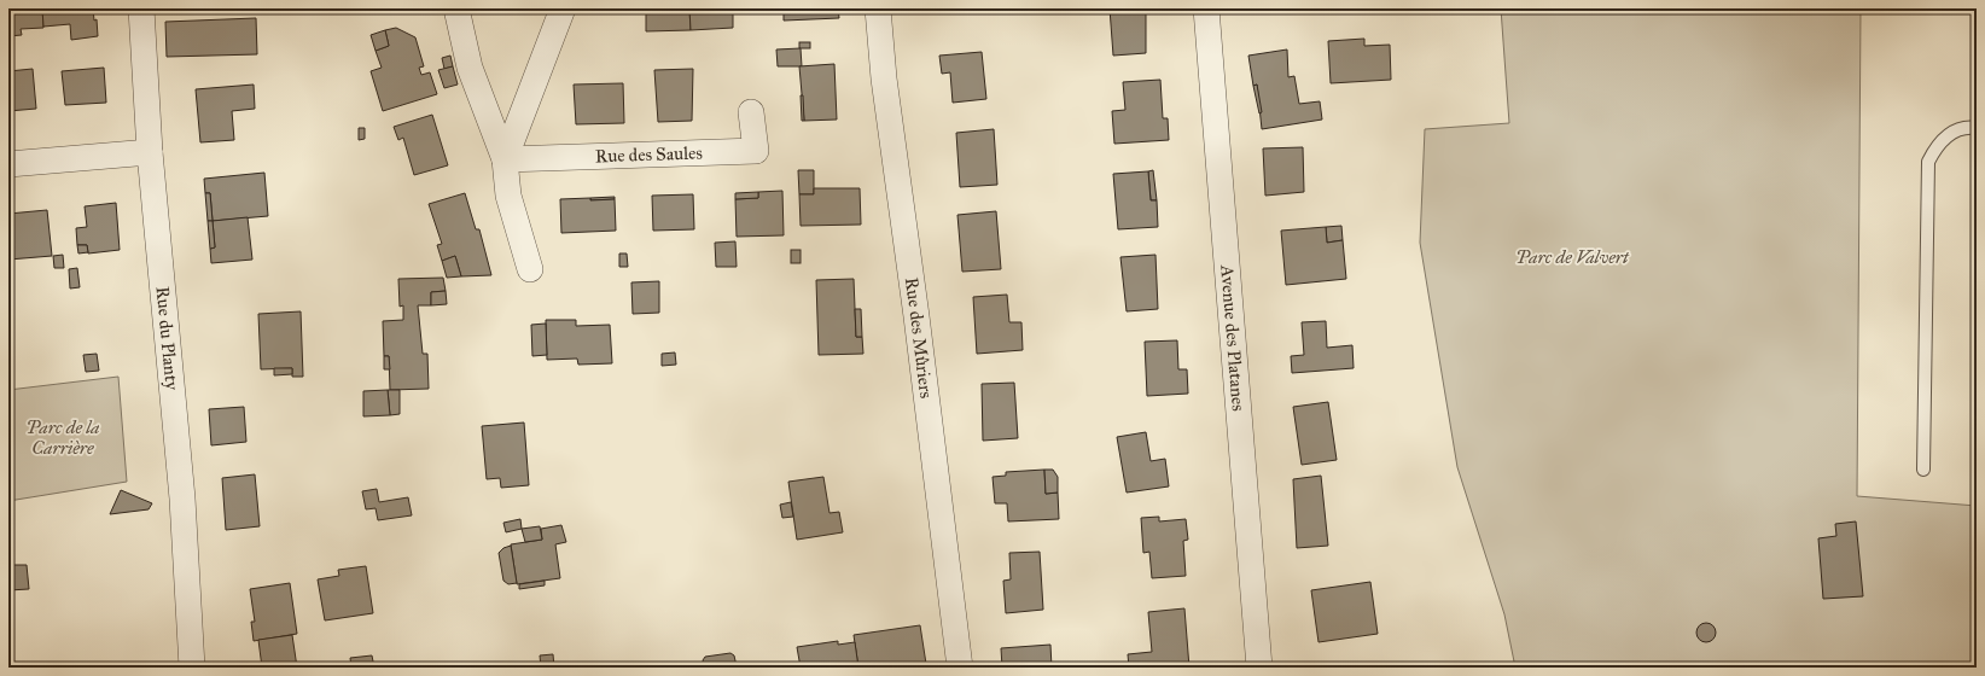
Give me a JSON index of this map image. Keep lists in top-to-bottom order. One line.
{"streets":{"street":["Rue des Saules","Rue du Planty","Rue des Mûriers","Avenue des Platanes"]},"parks":["Parc de Valvert","Parc de la Carrière"]}
